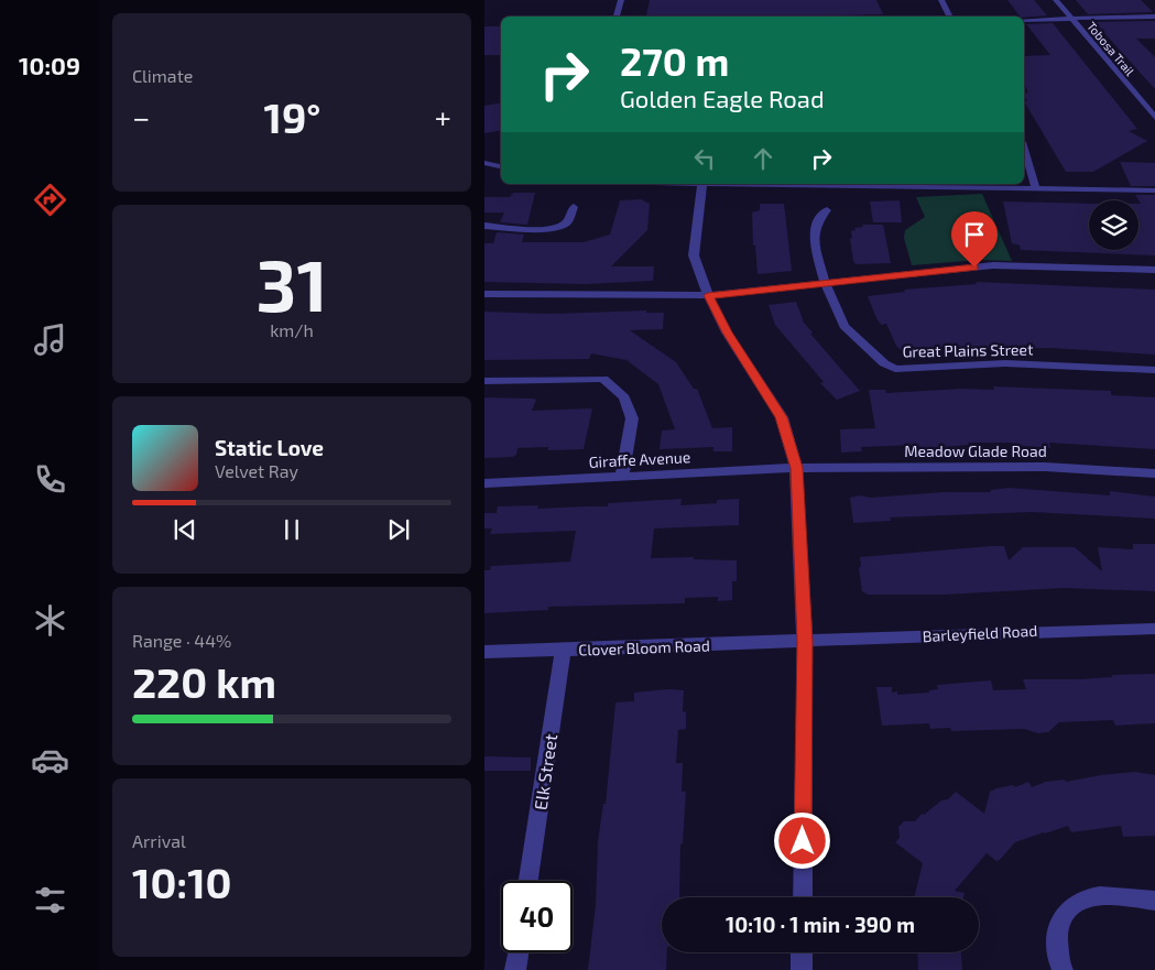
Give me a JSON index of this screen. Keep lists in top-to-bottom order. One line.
{"streets":{"street":["Tobosa Trail","Great Plains Street","Meadow Glade Road","Giraffe Avenue","Barleyfield Road","Clover Bloom Road","Elk Street"]},"crossings":[["Meadow Glade Road","Giraffe Avenue"],["Barleyfield Road","Clover Bloom Road"],["Clover Bloom Road","Elk Street"]],"page":{"tabs":"10:09","tile":["Climate",["31","km/h"],["Range · 44%","220 km"],["Arrival","10:10"]],"turn":["270 m","Golden Eagle Road"],"heat":["−","19°","+"],"song":["Static Love","Velvet Ray"],"limit":"40","trip":"10:10 · 1 min · 390 m"}}
